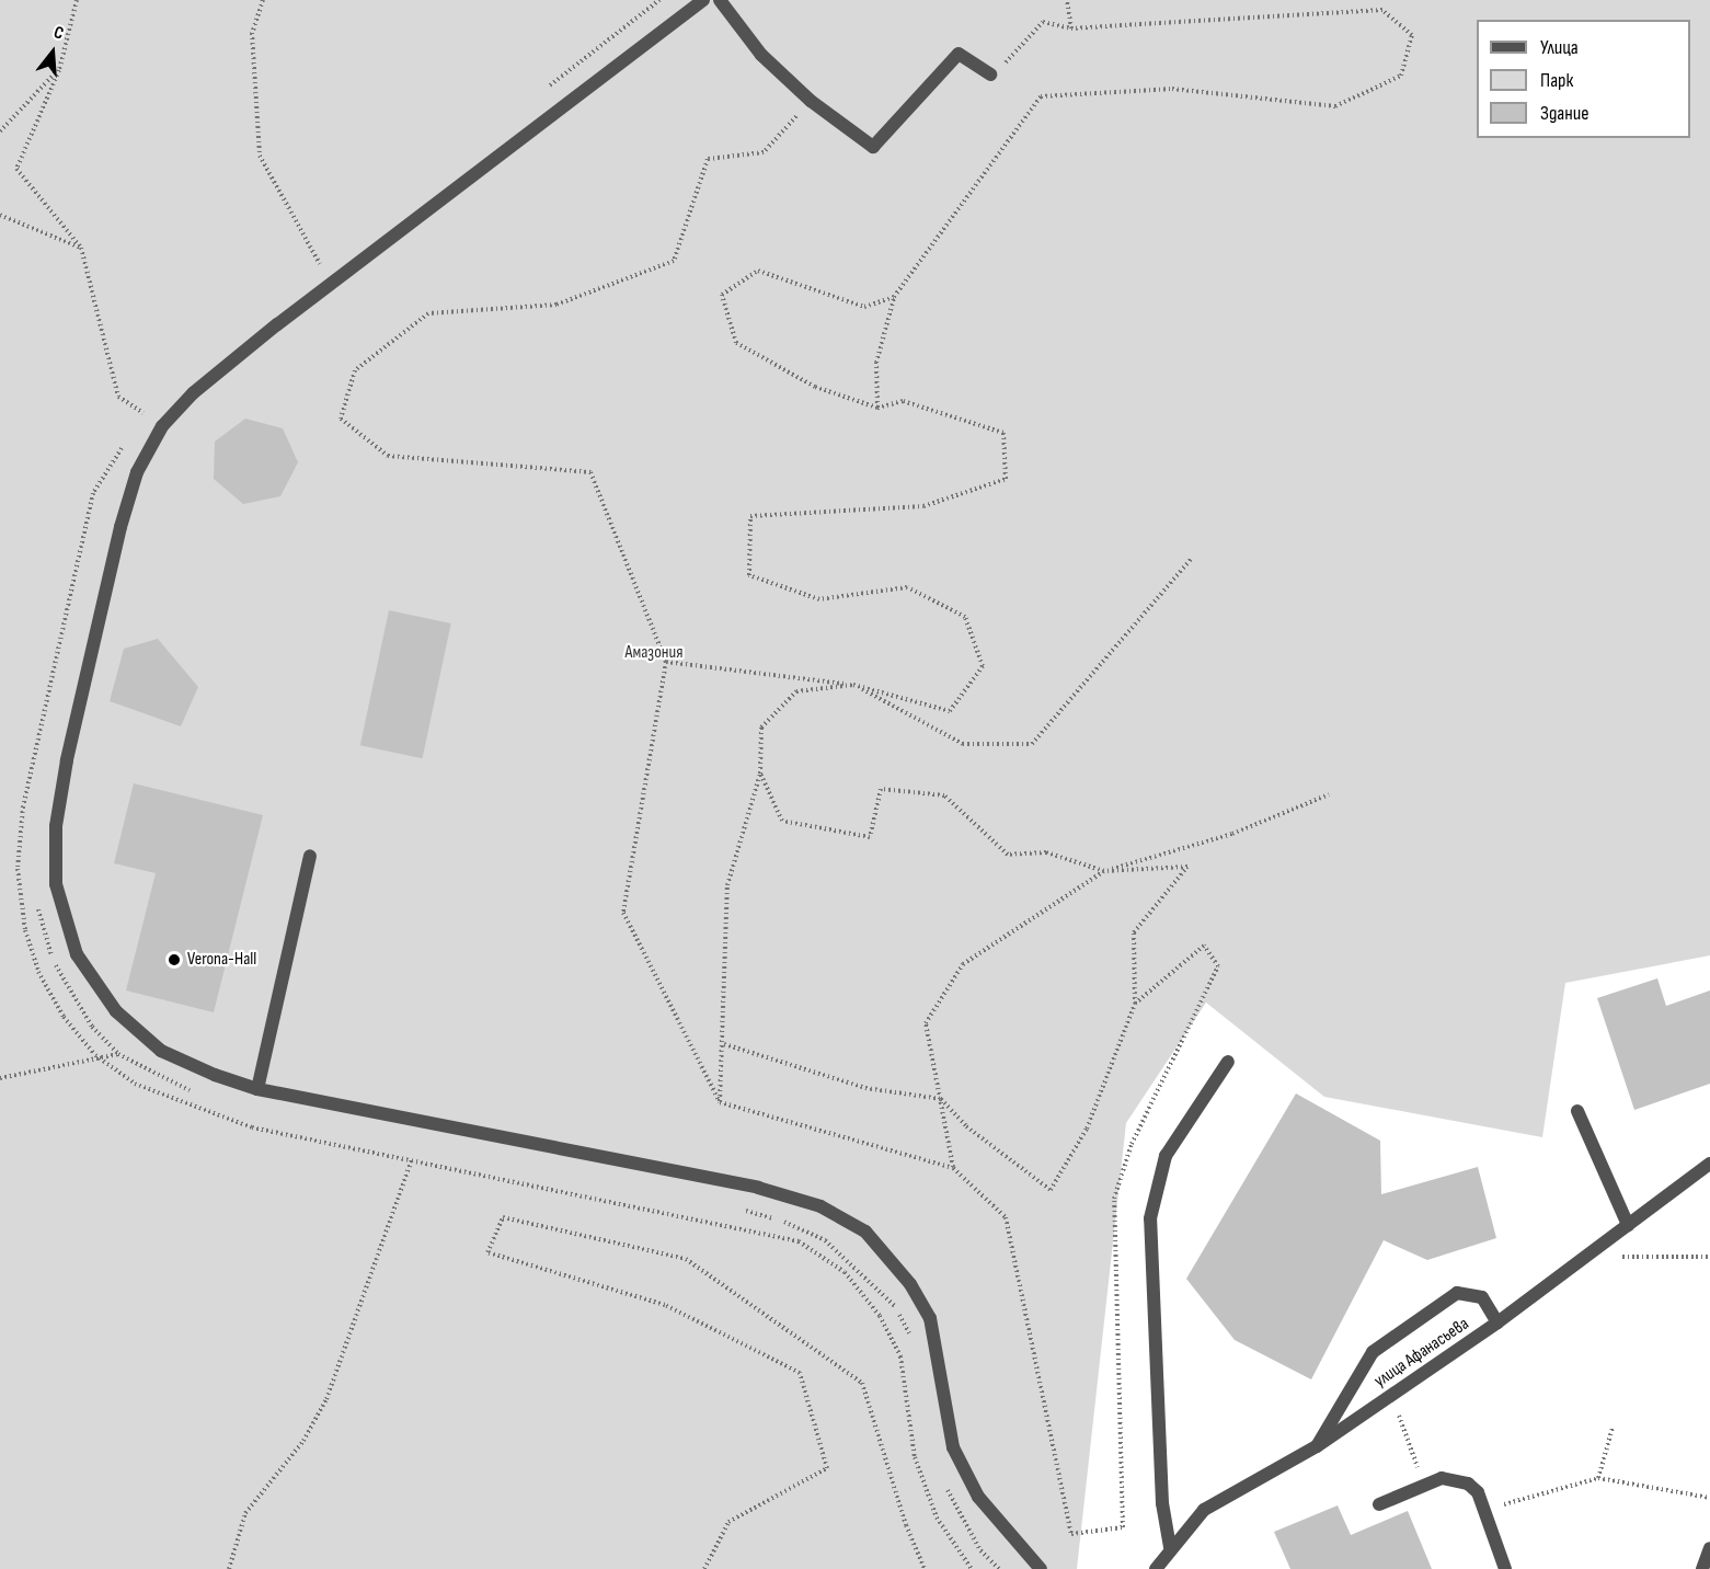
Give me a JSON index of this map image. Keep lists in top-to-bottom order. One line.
{"streets":{"street":["улица Афанасьева"]},"parks":["Амазония"],"places":["Verona-Hall"],"legend":["Улица","Парк","Здание"],"north":"top"}
